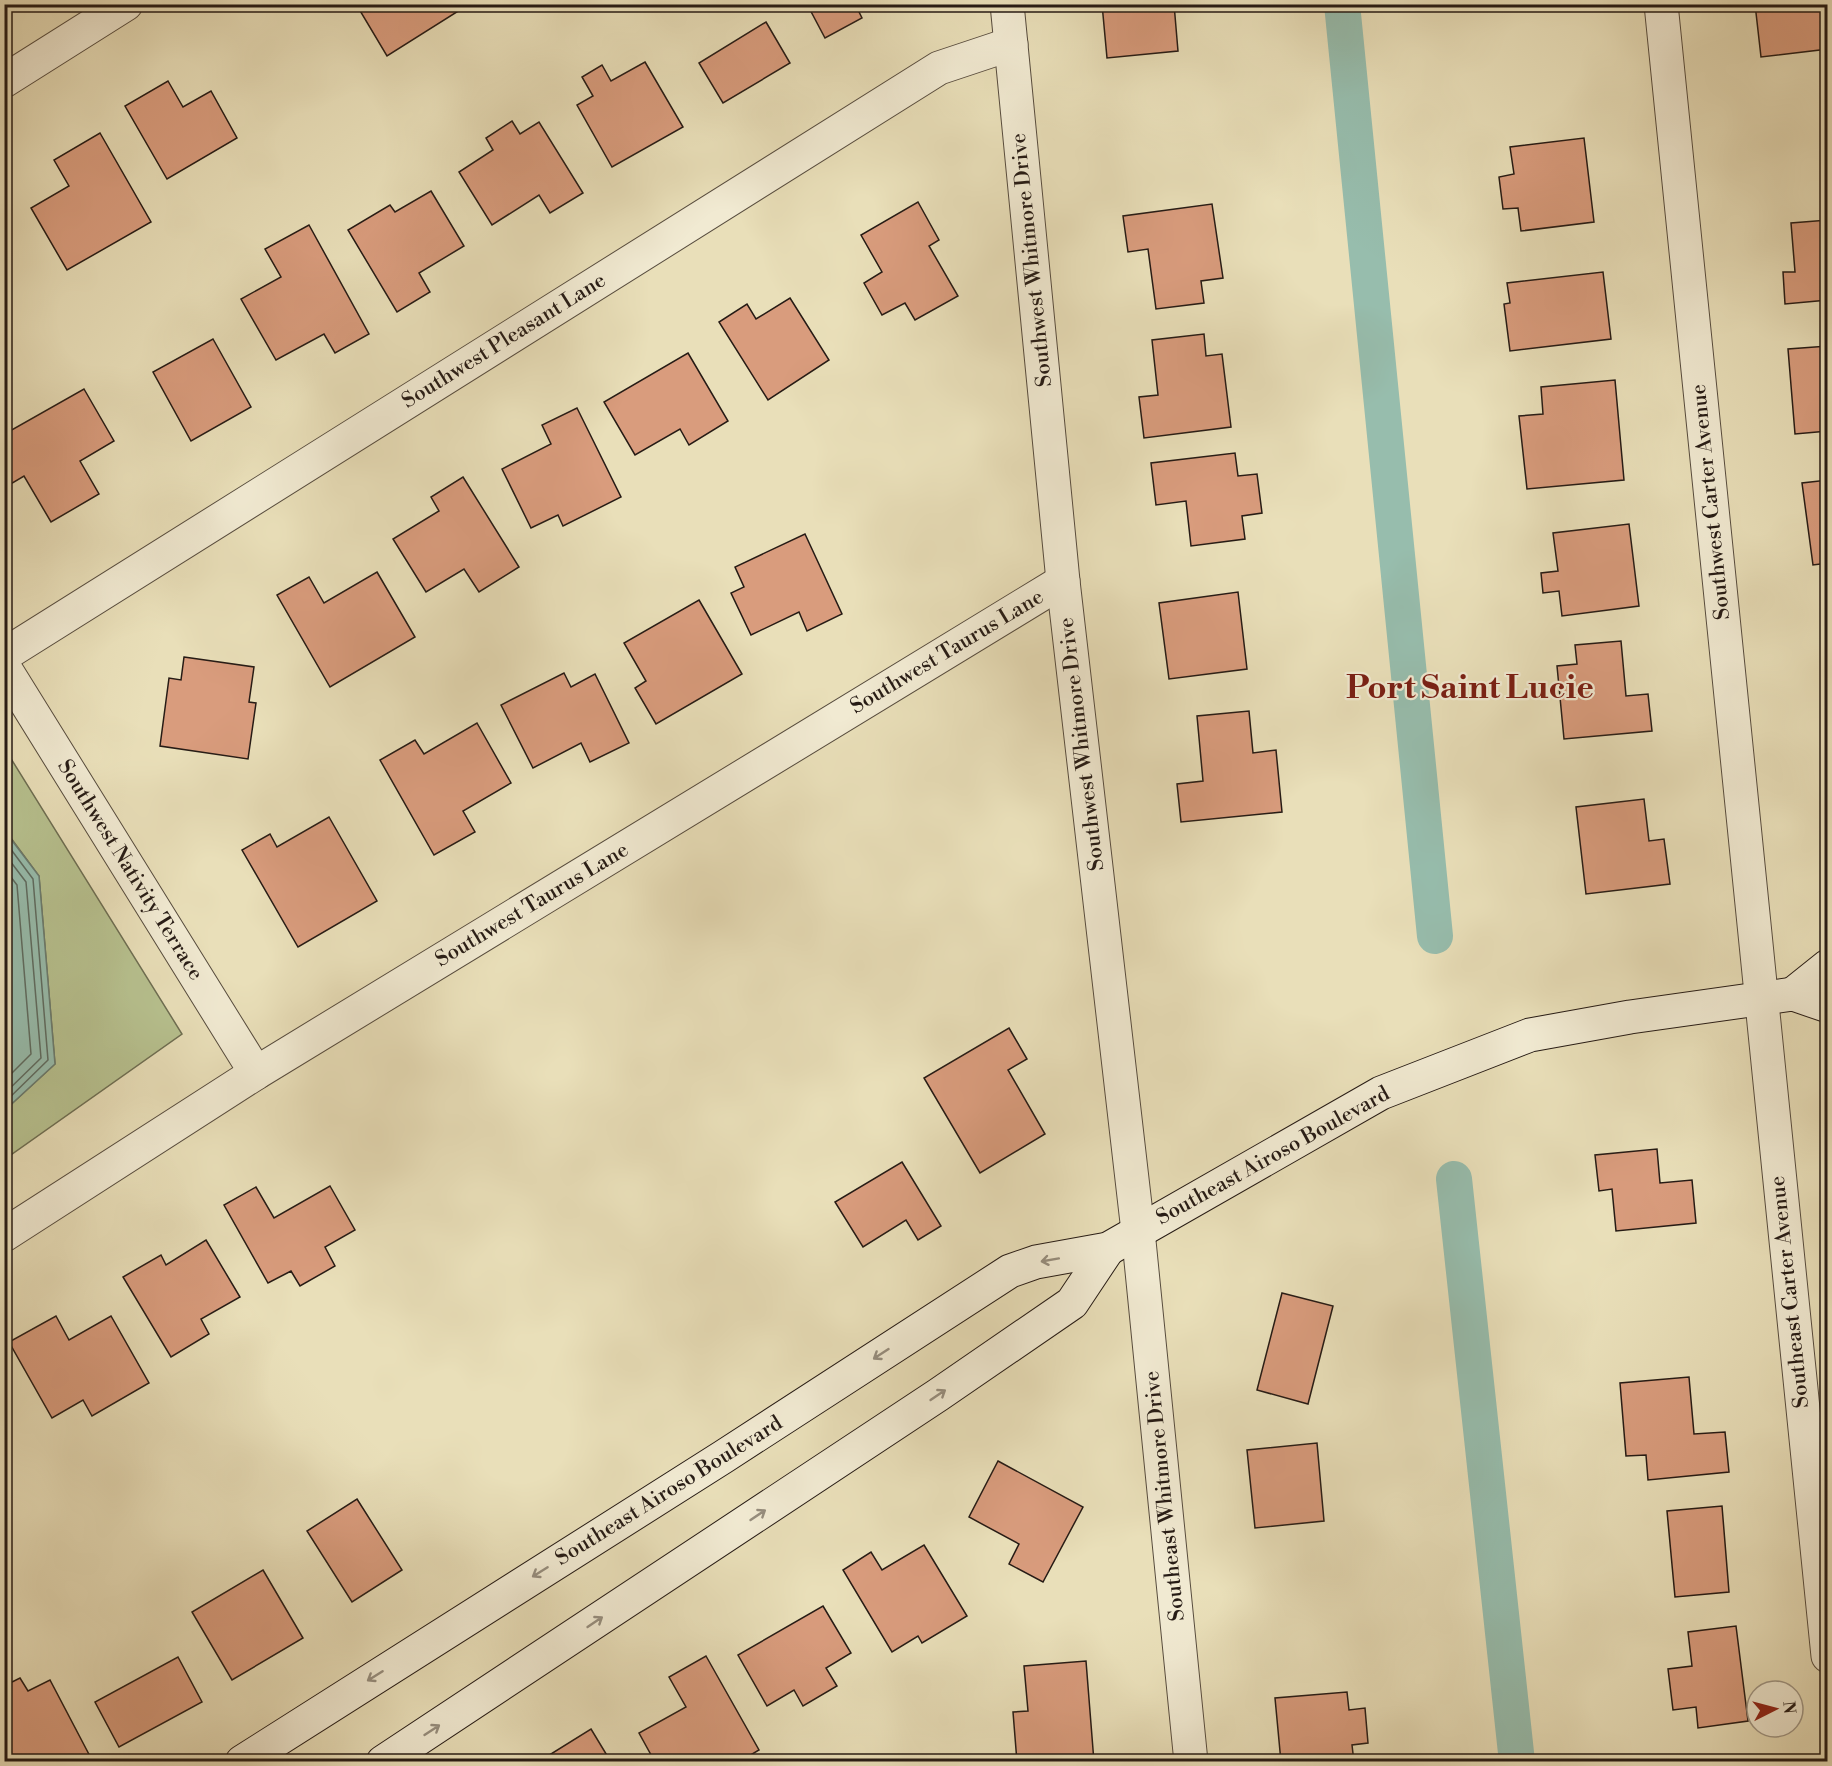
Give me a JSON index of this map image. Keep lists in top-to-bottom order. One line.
{"streets":{"street":["Southwest Whitmore Drive","Southwest Pleasant Lane","Southwest Carter Avenue","Southwest Taurus Lane","Southwest Nativity Terrace","Southeast Airoso Boulevard","Southeast Carter Avenue","Southeast Whitmore Drive"]},"crossings":[["Southwest Whitmore Drive","Southwest Pleasant Lane"],["Southwest Whitmore Drive","Southwest Taurus Lane"],["Southwest Whitmore Drive","Southeast Airoso Boulevard"],["Southwest Whitmore Drive","Southeast Whitmore Drive"],["Southwest Carter Avenue","Southeast Airoso Boulevard"],["Southwest Carter Avenue","Southeast Carter Avenue"],["Southwest Taurus Lane","Southwest Nativity Terrace"],["Southeast Airoso Boulevard","Southeast Carter Avenue"],["Southeast Airoso Boulevard","Southeast Whitmore Drive"]],"districts":["Port Saint Lucie"],"north":"right"}
